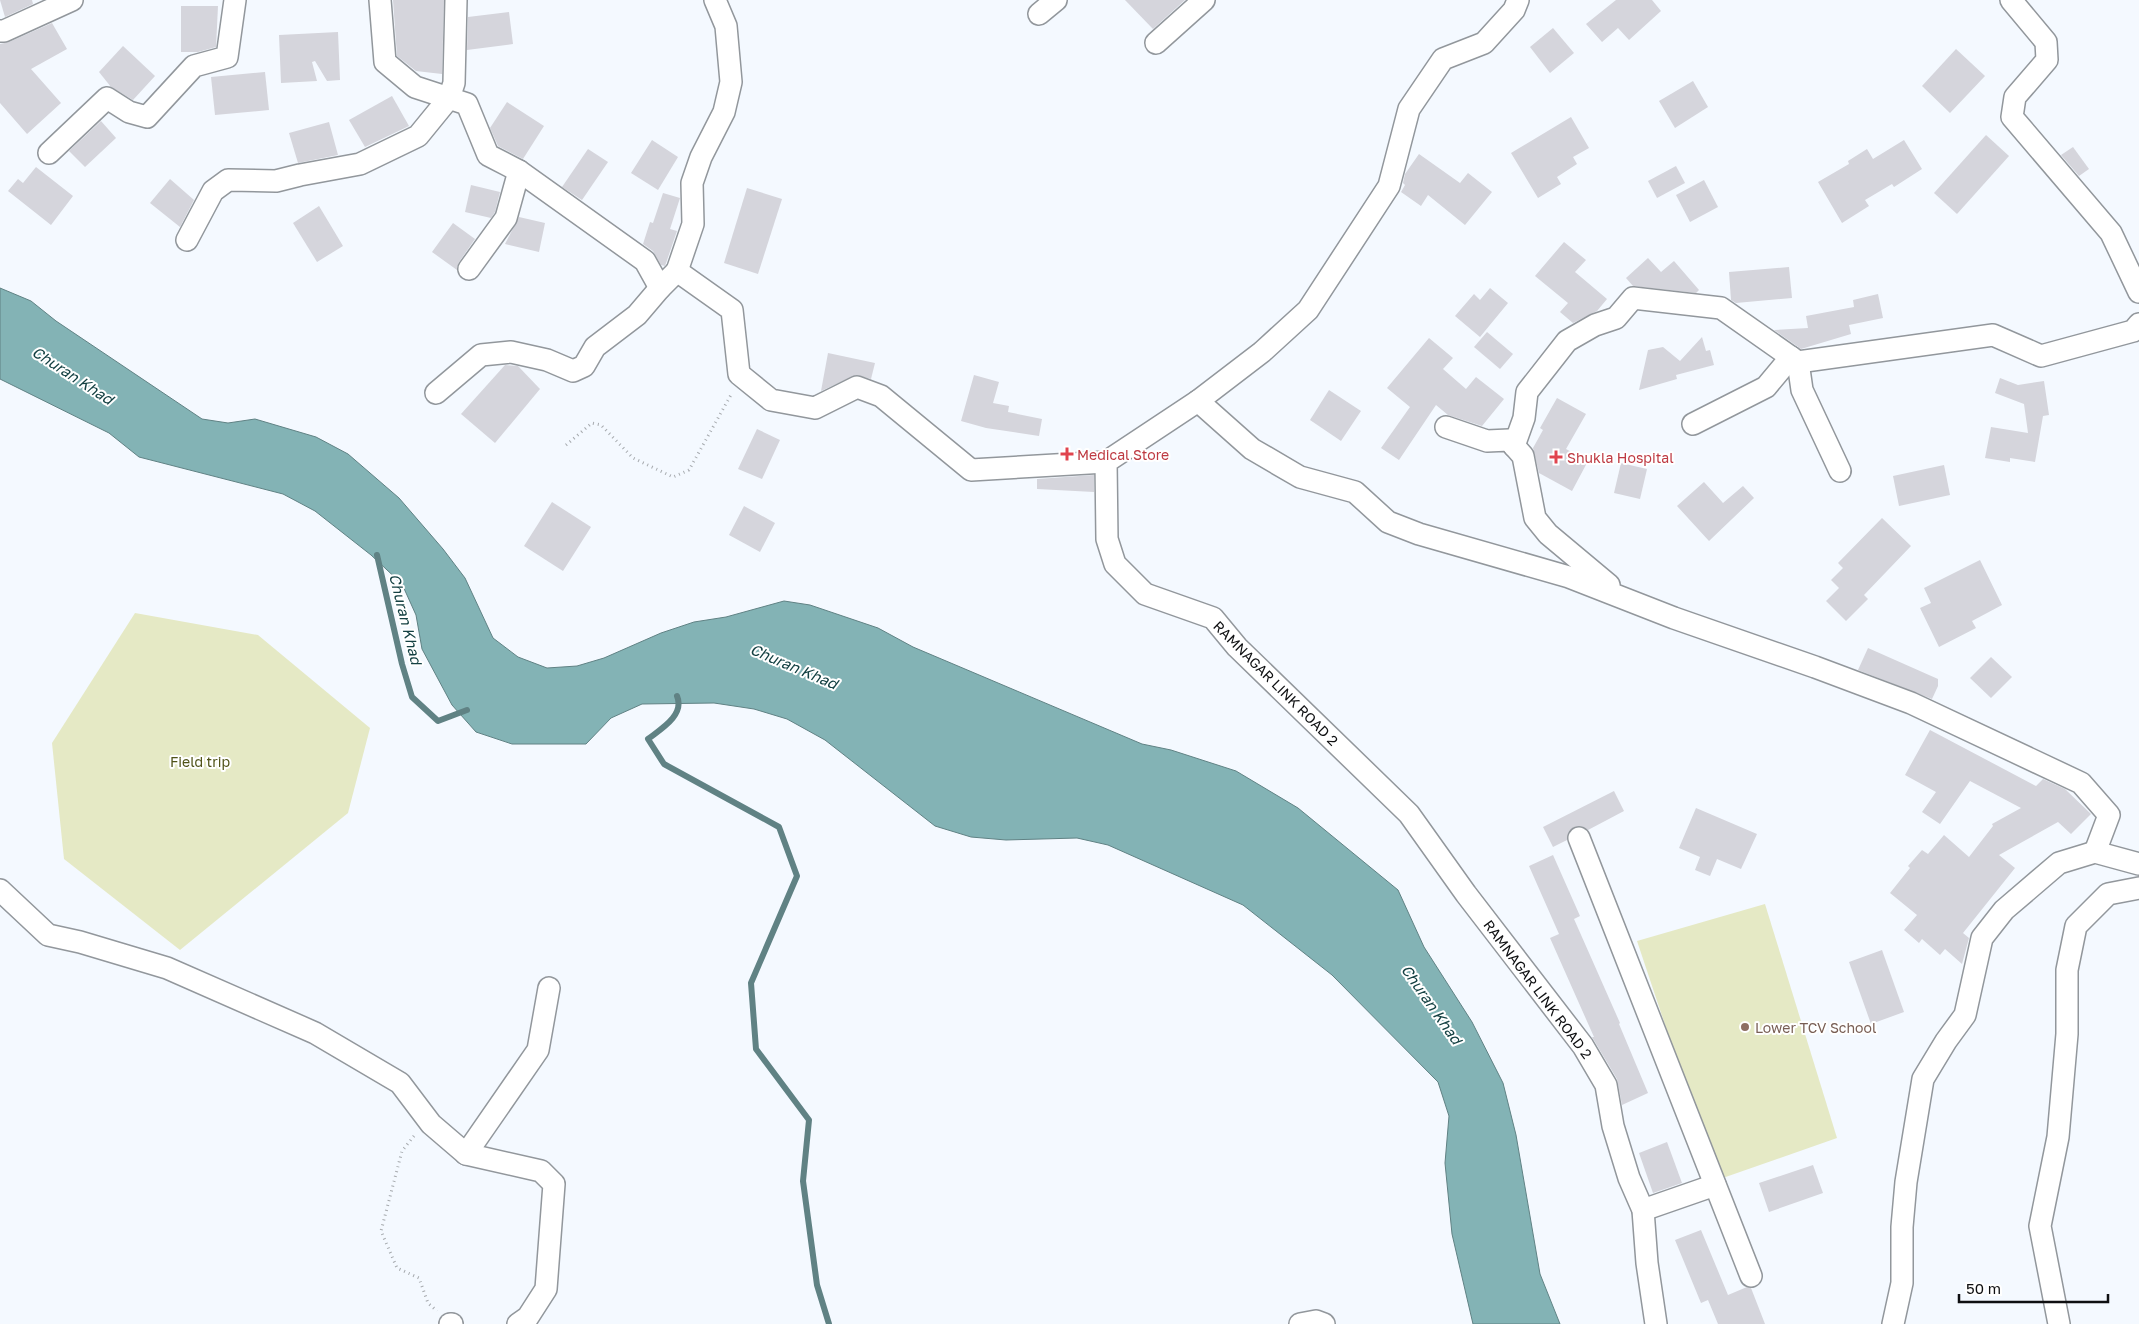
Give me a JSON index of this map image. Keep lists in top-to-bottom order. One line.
{"streets":{"street":["RAMNAGAR LINK ROAD 2"]},"water":["Churan Khad"],"parks":["Field trip"],"places":{"health":["Medical Store","Shukla Hospital"],"other":["Lower TCV School"]},"scale_bar":"50 m"}
